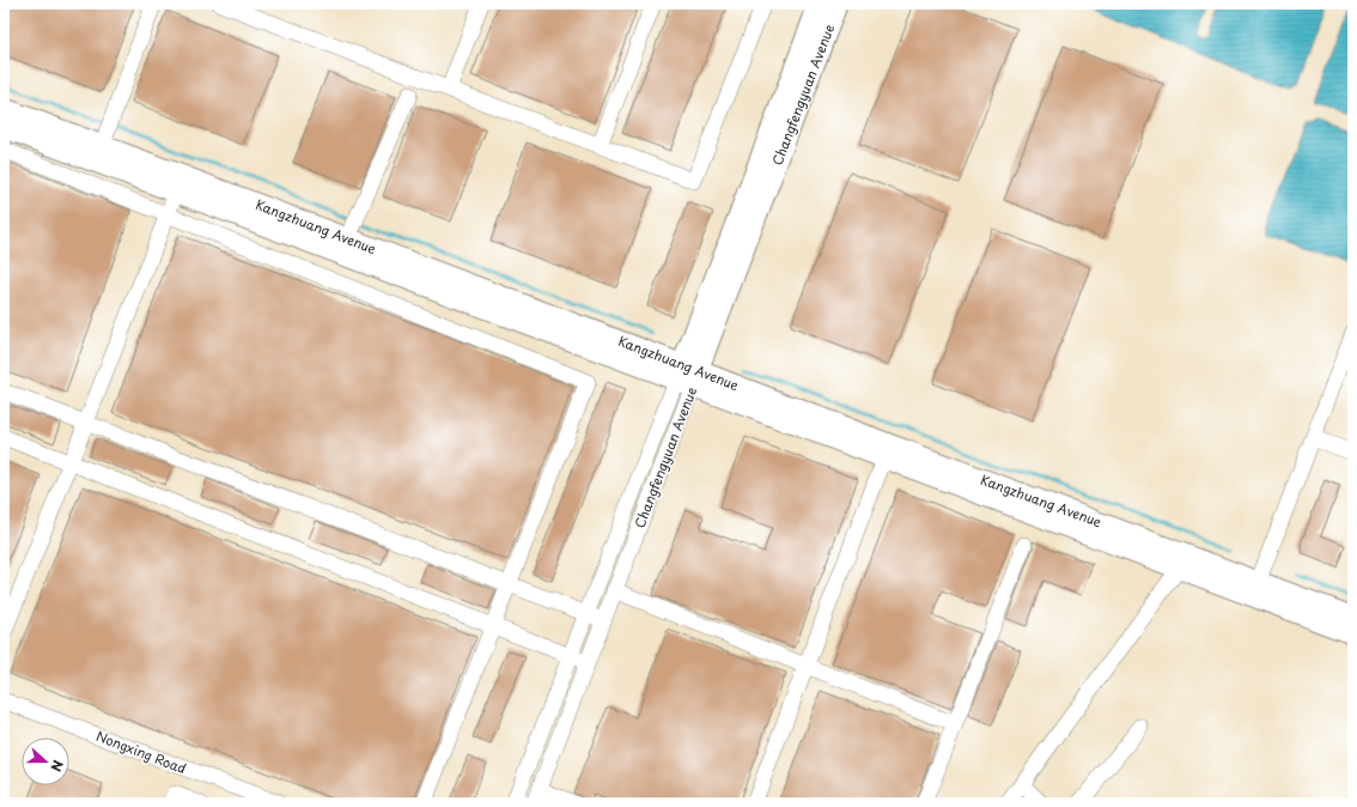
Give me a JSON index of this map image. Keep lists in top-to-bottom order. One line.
{"streets":{"main road":["Changfengyuan Avenue","Kangzhuang Avenue"],"street":["Nongxing Road"]},"crossings":[["Changfengyuan Avenue","Kangzhuang Avenue"]],"north":"right"}
